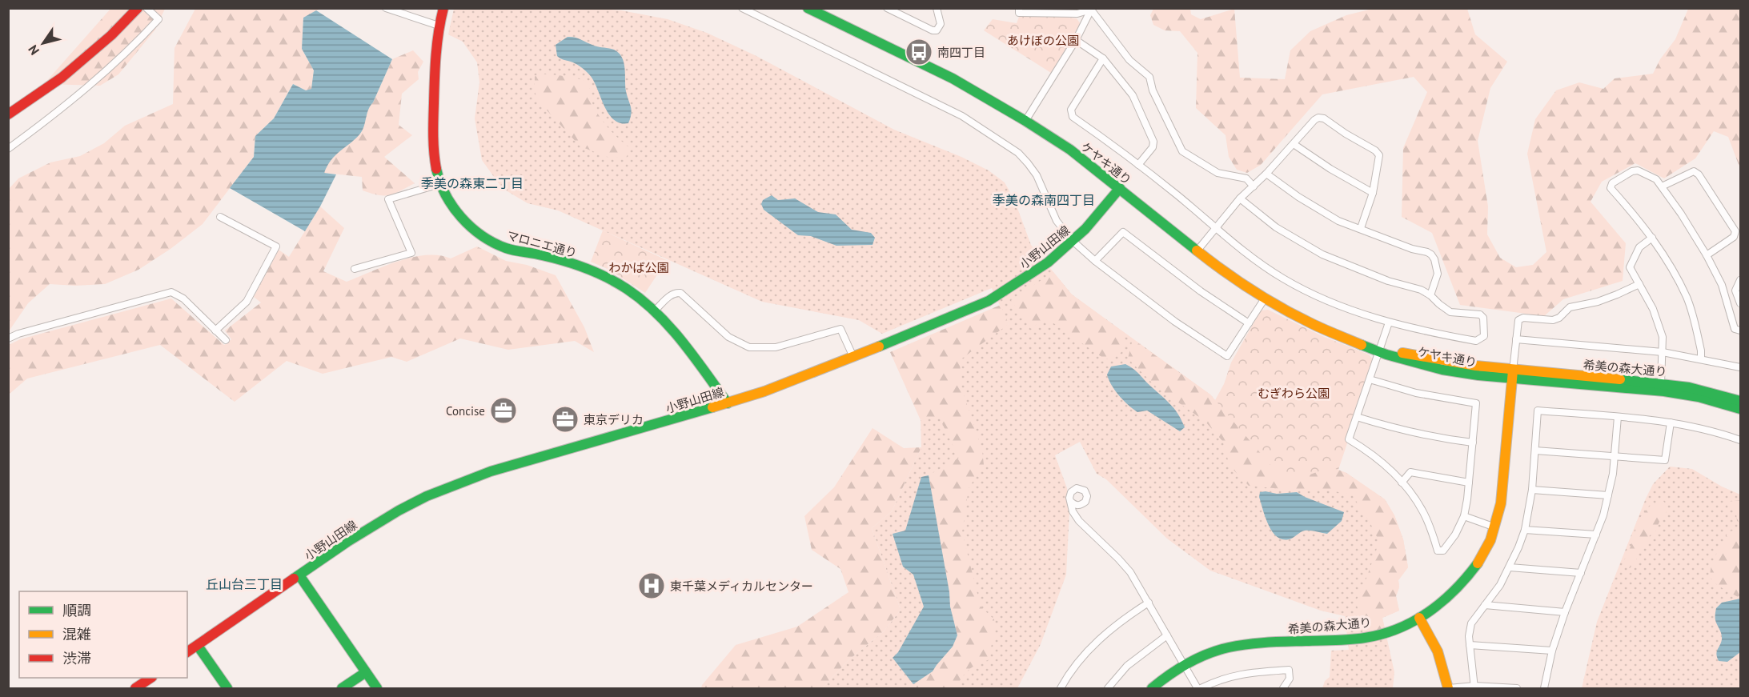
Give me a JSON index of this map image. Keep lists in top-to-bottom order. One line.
{"streets":{"street":["ケヤキ通り","マロニエ通り","小野山田線","希美の森大通り"]},"crossings":[["ケヤキ通り","小野山田線"],["ケヤキ通り","希美の森大通り"],["マロニエ通り","小野山田線"]],"districts":["季美の森東二丁目","季美の森南四丁目","丘山台三丁目"],"parks":["あけぼの公園","わかば公園","むぎわら公園"],"places":{"bus stop":["南四丁目"],"office":["Concise","東京デリカ"],"hospital":["東千葉メディカルセンター"]},"legend":["順調","混雑","渋滞"],"north":"bottom left"}
